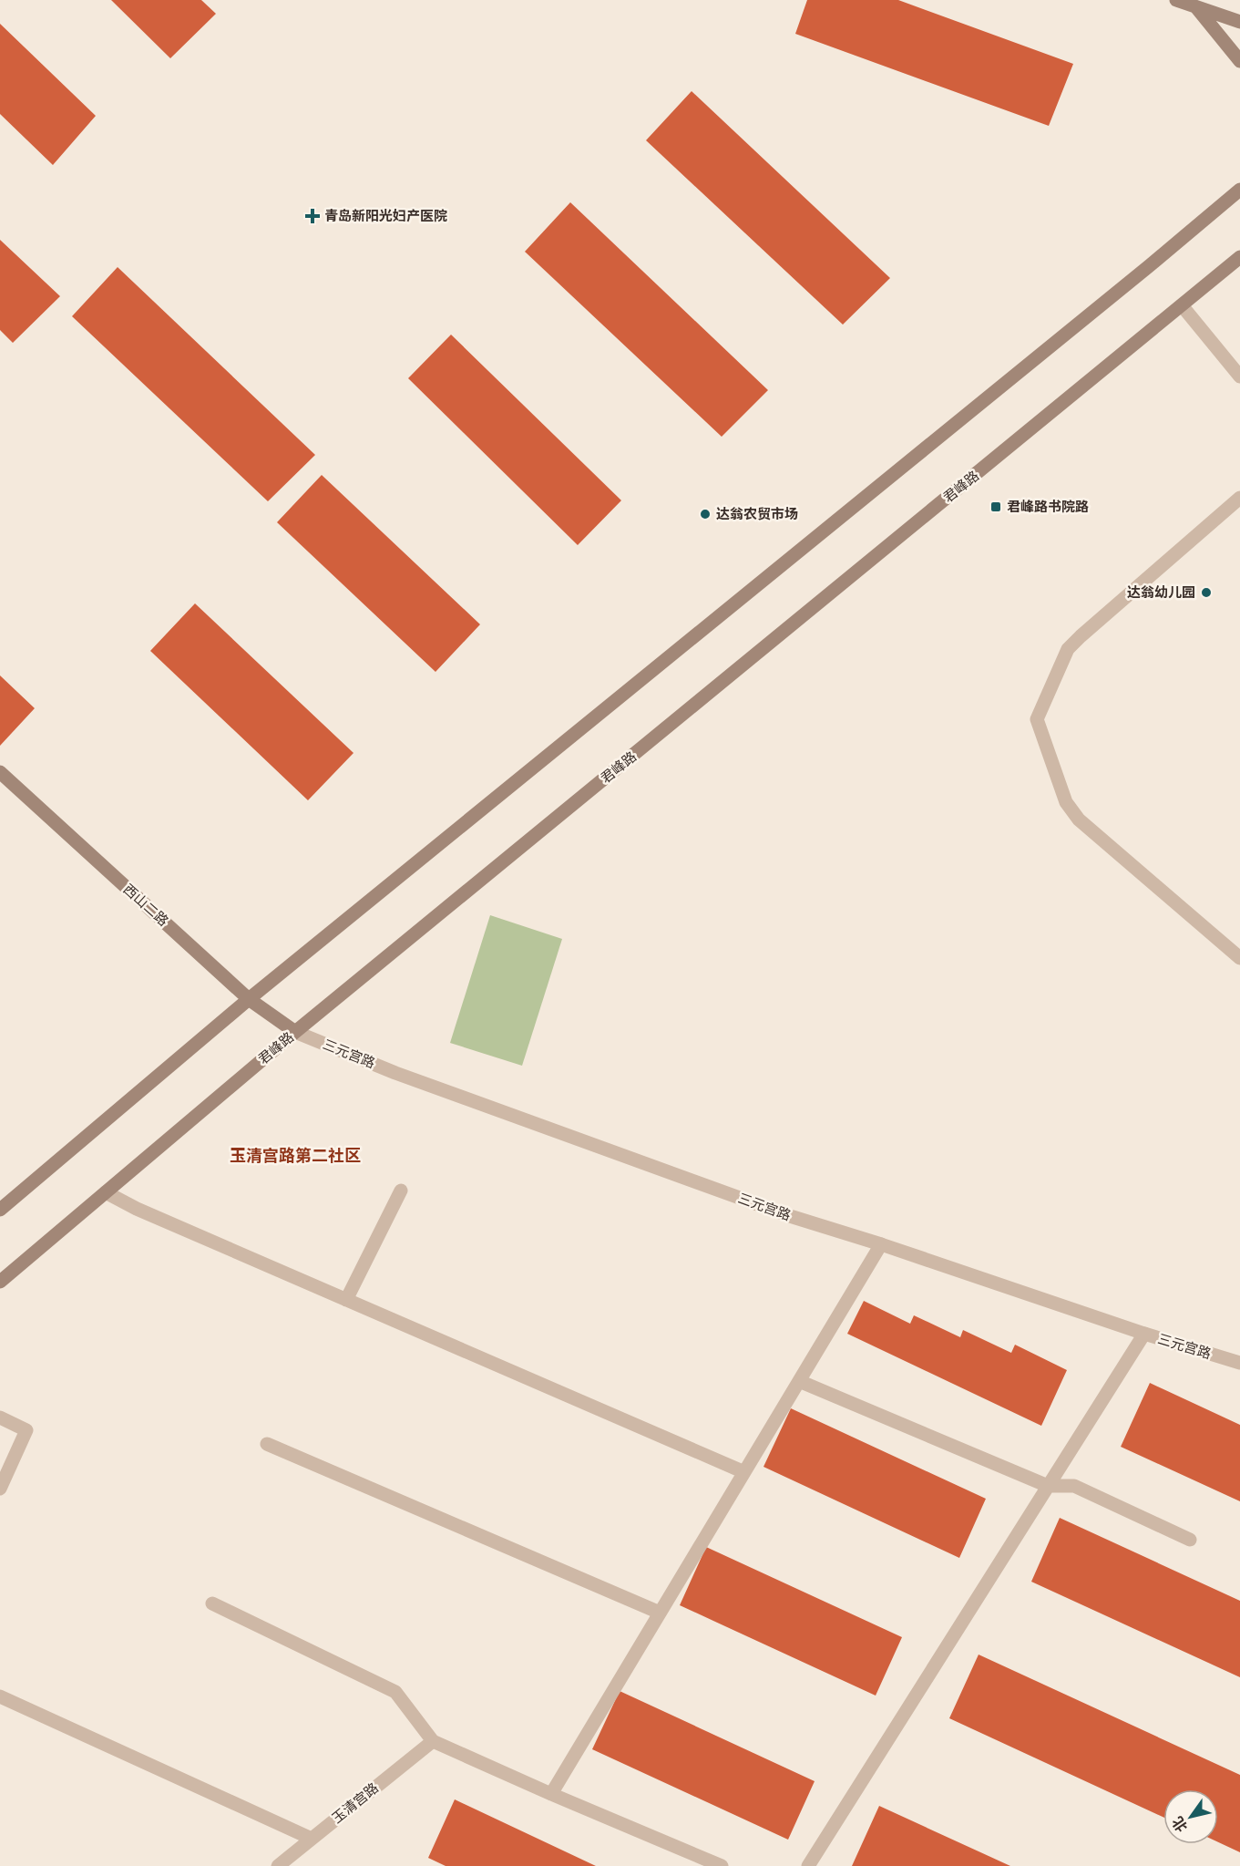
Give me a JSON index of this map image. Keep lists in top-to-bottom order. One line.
{"streets":{"main road":["君峰路","西山二路"],"street":["三元宫路","玉清宫路"]},"crossings":[["君峰路","西山二路"],["君峰路","三元宫路"],["西山二路","三元宫路"]],"districts":["玉清宫路第二社区"],"places":{"health":["青岛新阳光妇产医院"],"transit":["君峰路书院路"],"other":["达翁农贸市场","达翁幼儿园"]},"north":"bottom left"}
